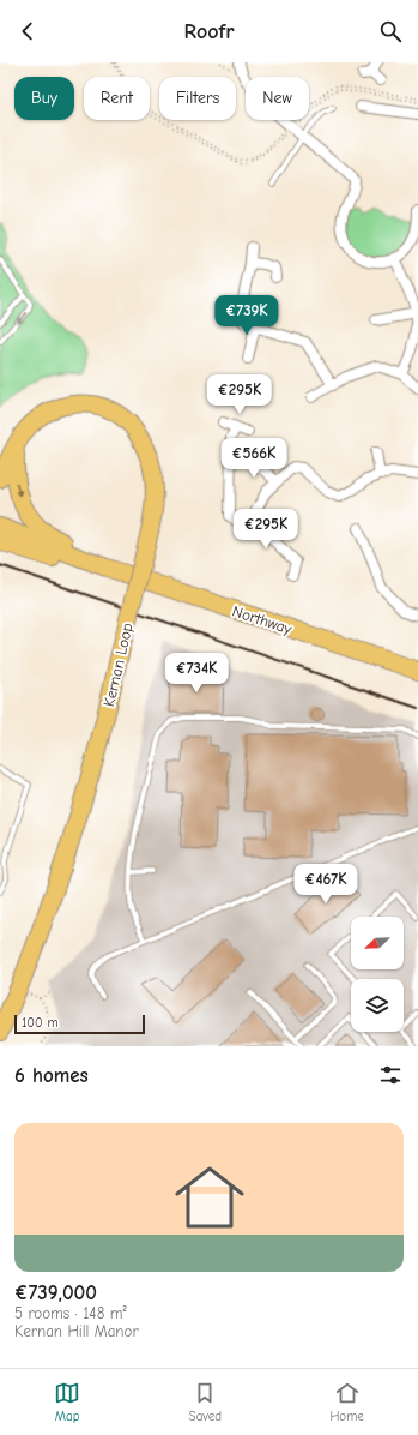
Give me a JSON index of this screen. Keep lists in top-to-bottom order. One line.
{"streets":{"highway":["Northway","Kernan Loop"]},"scale_bar":"100 m","north":"bottom left","page":{"header":"Roofr","chip":["Buy","Rent","Filters","New"],"price":["€739K","€295K","€566K","€295K","€734K","€467K"],"scale":"100 m","heading":"6 homes","list":[{"name":"€739,000","note":"5 rooms · 148 m² · Kernan Hill Manor"}],"tabs":["Map","Saved","Home"]}}
